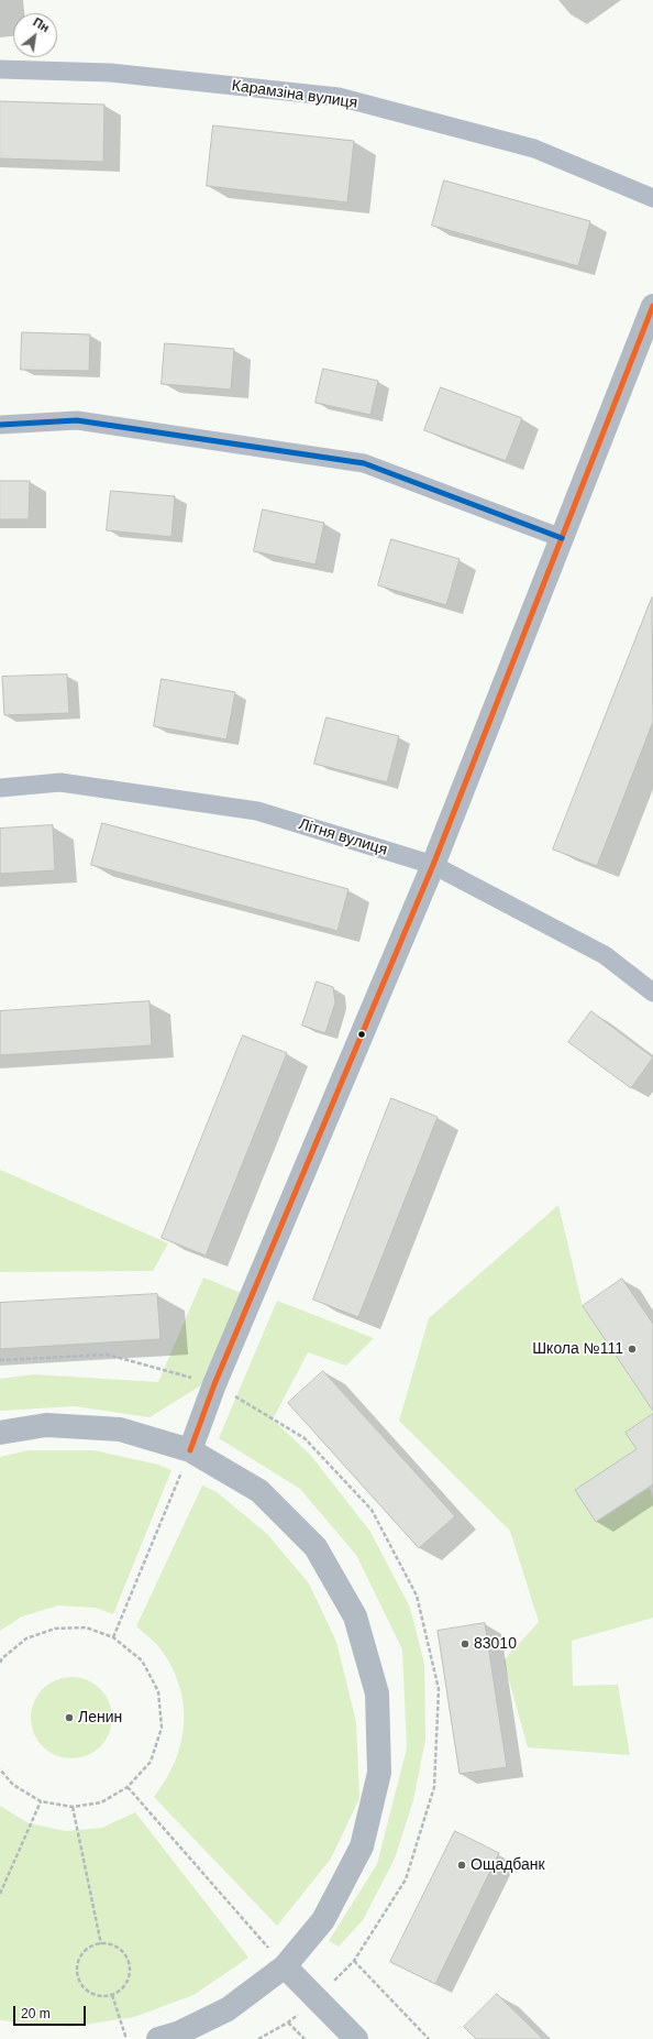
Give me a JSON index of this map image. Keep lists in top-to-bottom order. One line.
{"streets":{"street":["Карамзіна вулиця","Літня вулиця"]},"places":["Школа №111","83010","Ленин","Ощадбанк"],"scale_bar":"20 m","north":"top right"}
